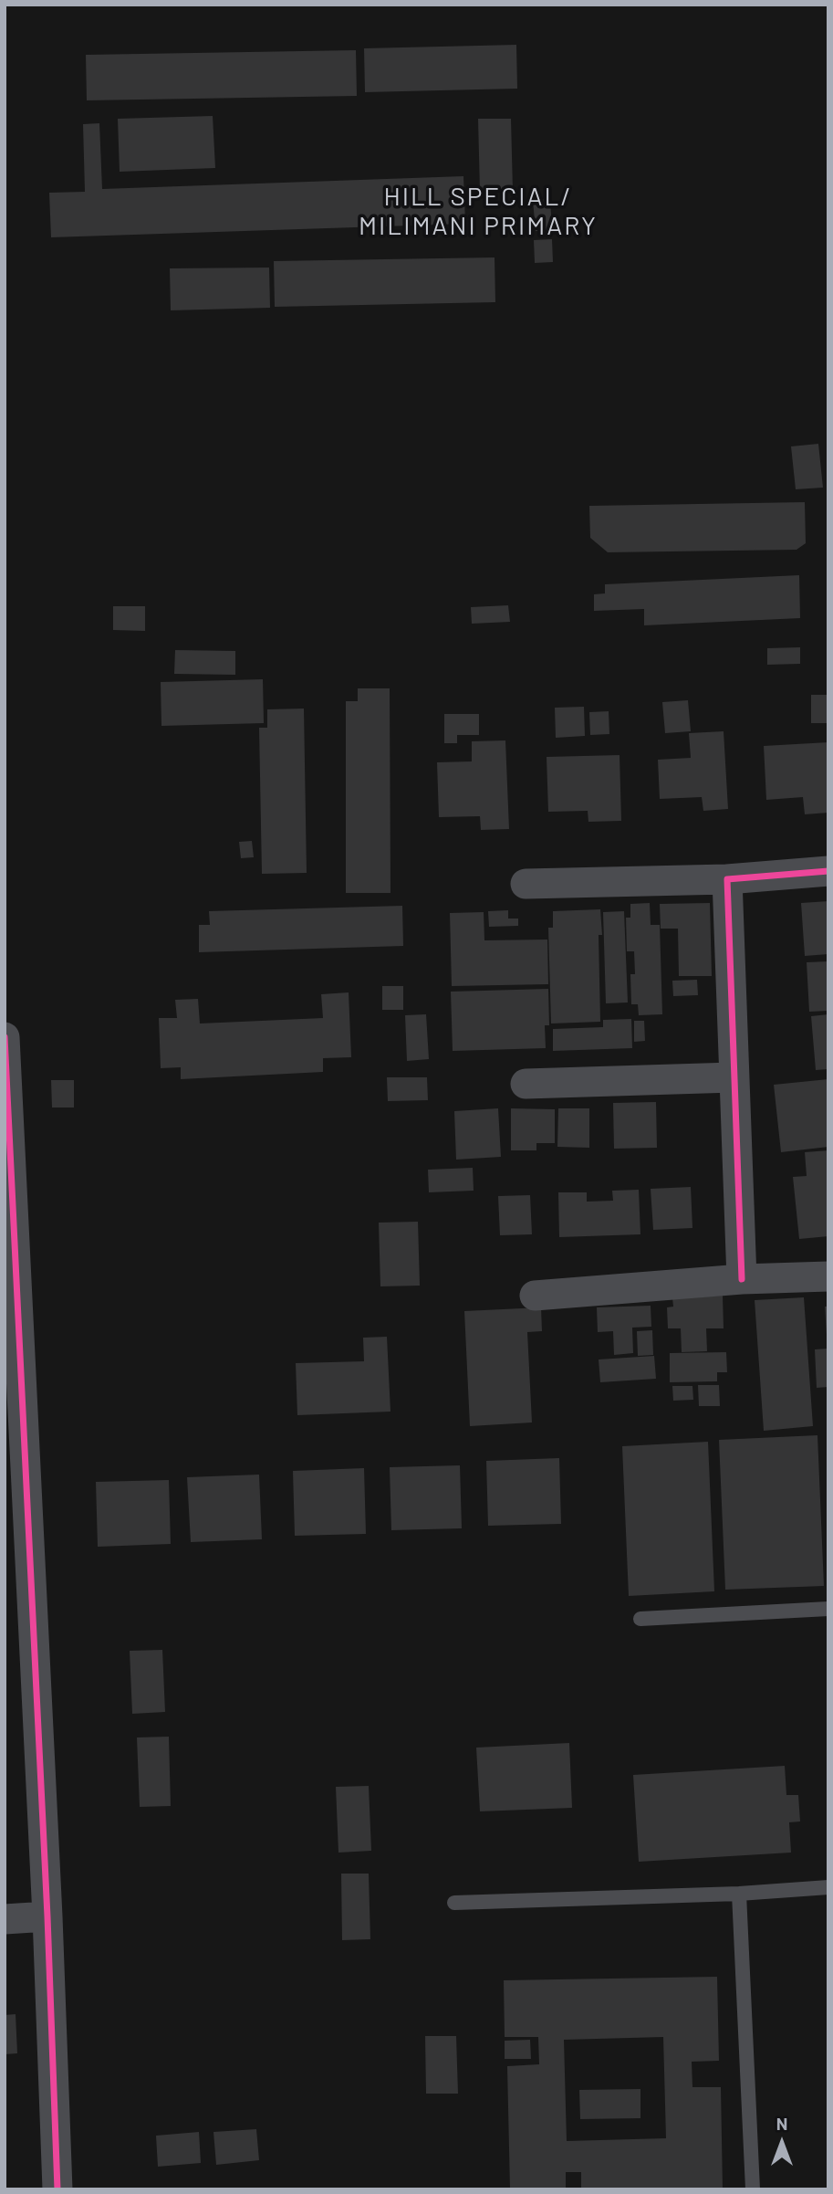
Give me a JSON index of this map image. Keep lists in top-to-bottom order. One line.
{"districts":["HILL SPECIAL/ MILIMANI PRIMARY"],"north":"top"}
